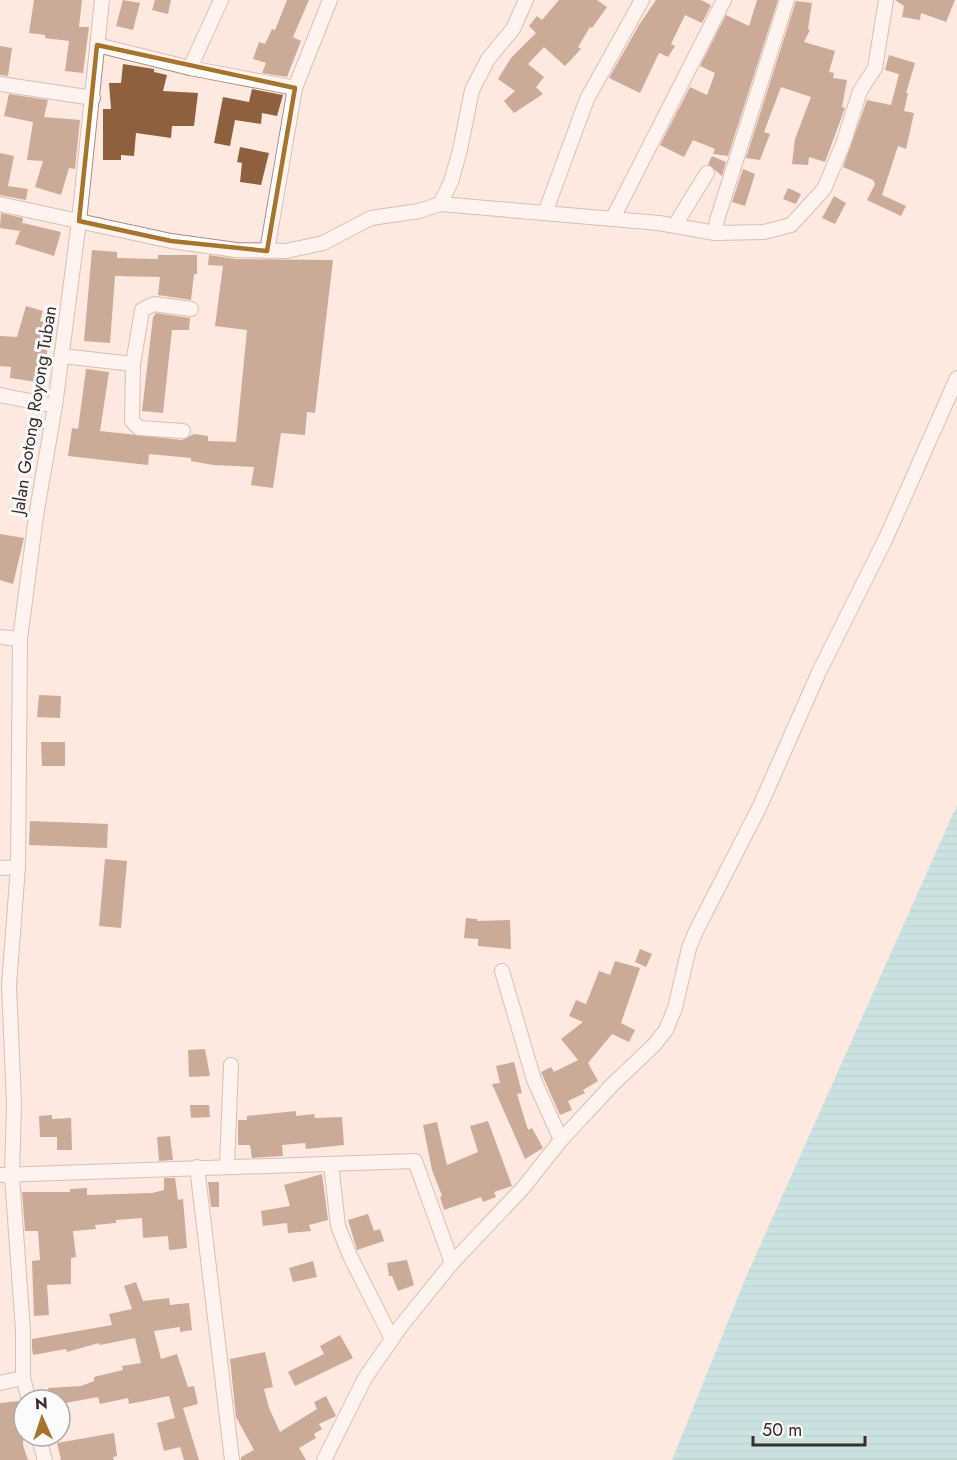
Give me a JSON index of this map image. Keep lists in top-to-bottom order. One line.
{"streets":{"street":["Jalan Gotong Royong Tuban"]},"scale_bar":"50 m","north":"top"}
